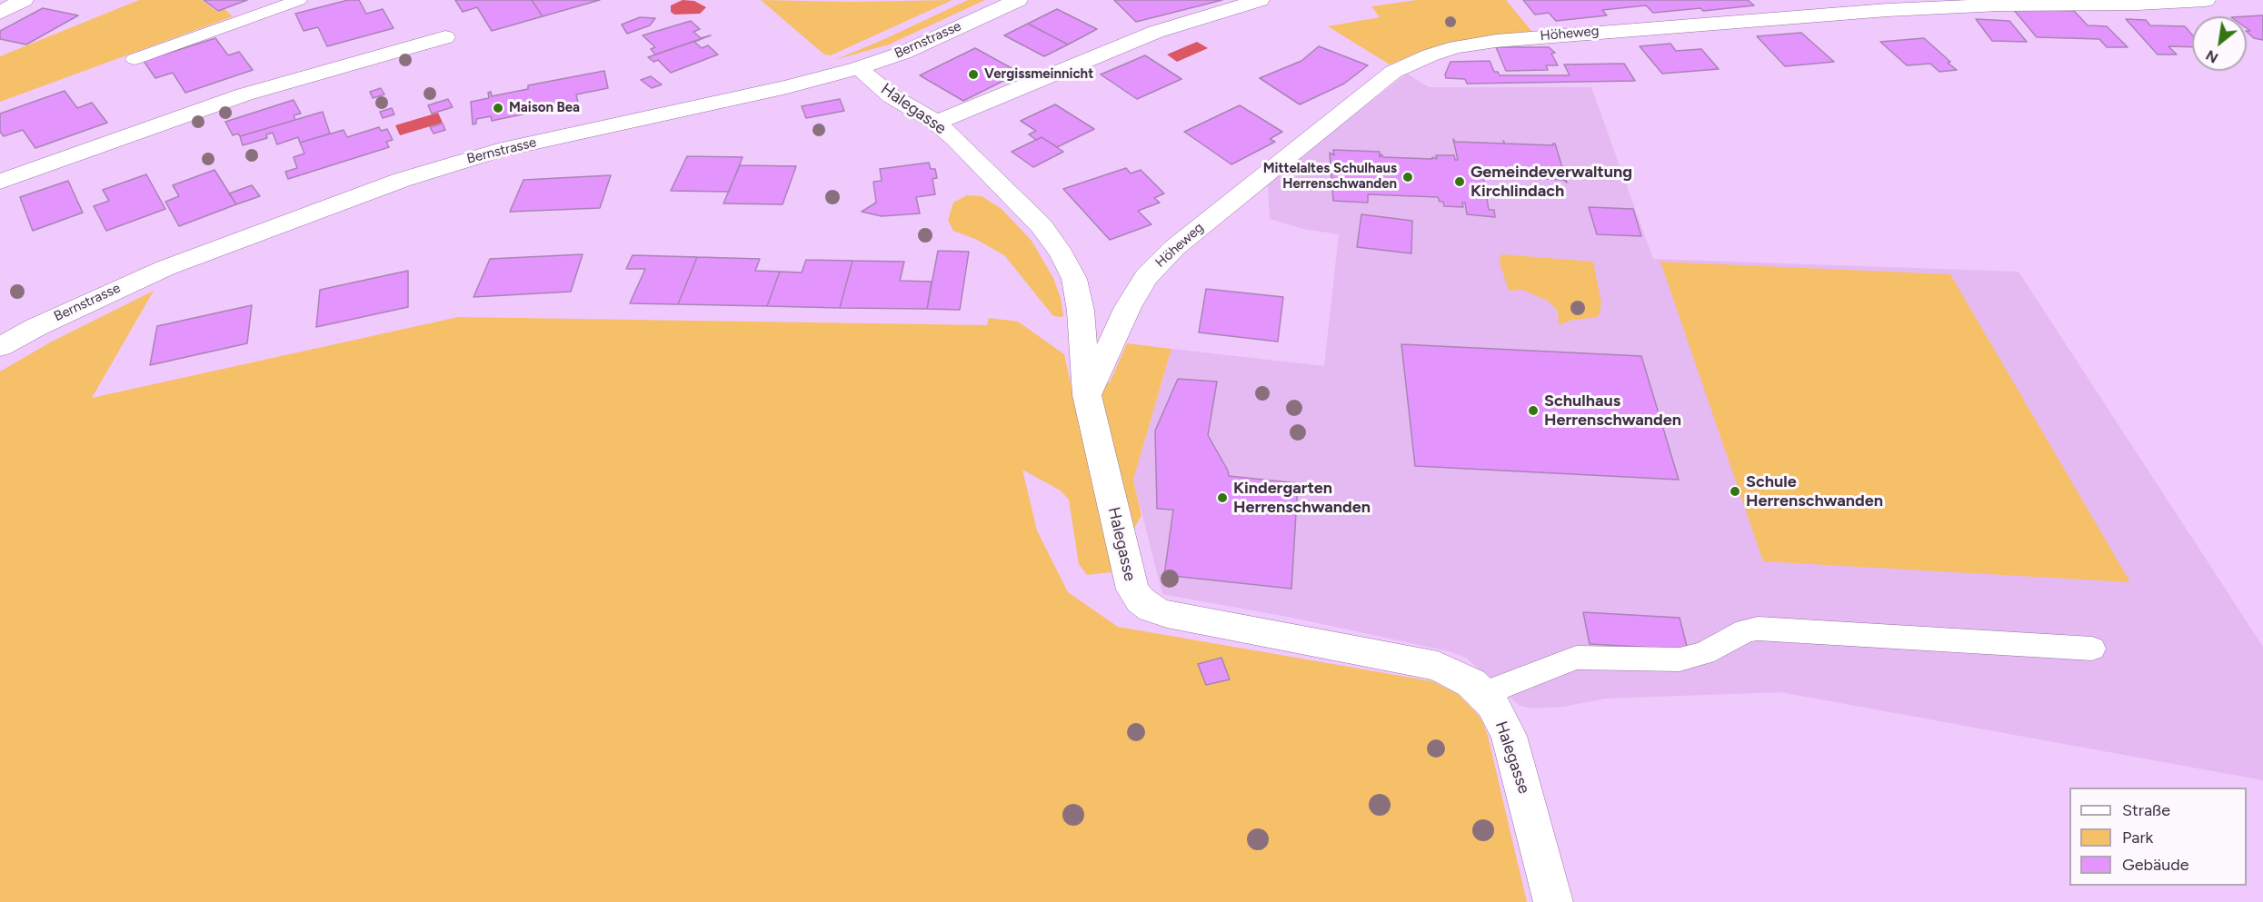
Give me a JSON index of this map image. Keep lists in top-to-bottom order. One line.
{"streets":{"street":["Höheweg","Bernstrasse","Halegasse"]},"crossings":[["Höheweg","Halegasse"],["Bernstrasse","Halegasse"]],"places":["Vergissmeinnicht","Maison Bea","Mittelaltes Schulhaus Herrenschwanden","Gemeindeverwaltung Kirchlindach","Schulhaus Herrenschwanden","Schule Herrenschwanden","Kindergarten Herrenschwanden"],"legend":["Straße","Park","Gebäude"],"north":"bottom left"}
